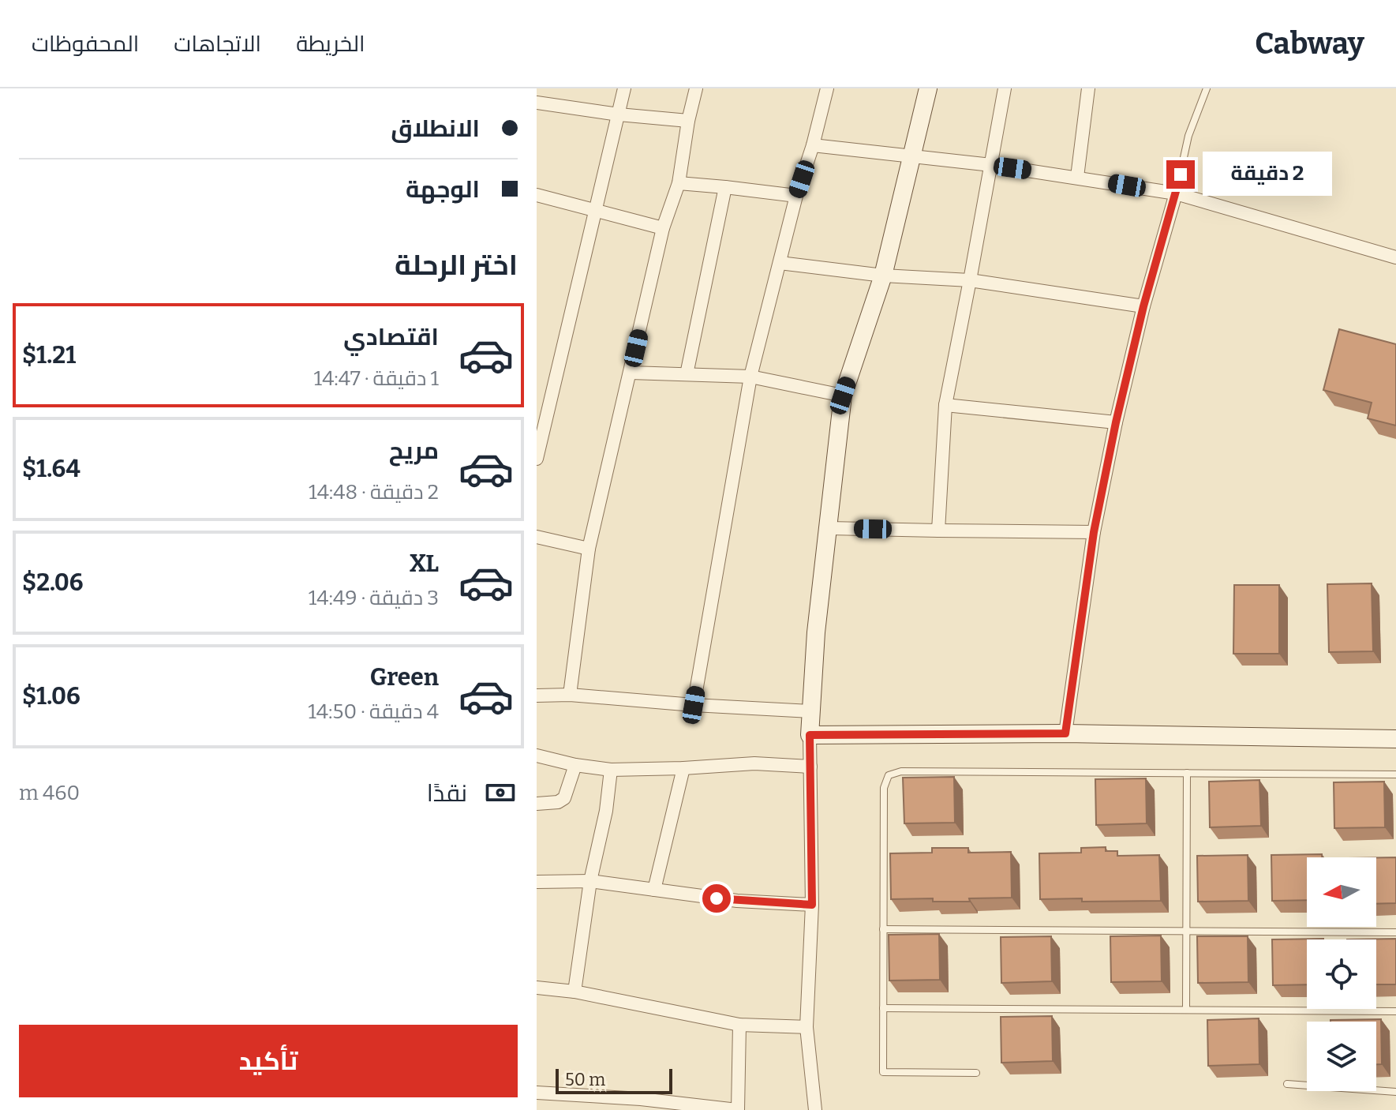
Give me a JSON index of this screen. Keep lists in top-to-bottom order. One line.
{"scale_bar":"50 m","north":"left","page":{"header":"Cabway","nav":["الخريطة","الاتجاهات","المحفوظات"],"banner":["الانطلاق","الوجهة"],"bubble":"2 دقيقة","heading":"اختر الرحلة","list":[{"name":"اقتصادي","note":"1 دقيقة · 14:47","value":"$1.21"},{"name":"مريح","note":"2 دقيقة · 14:48","value":"$1.64"},{"name":"XL","note":"3 دقيقة · 14:49","value":"$2.06"},{"name":"Green","note":"4 دقيقة · 14:50","value":"$1.06"}],"pay":["نقدًا","460 m"],"buttons":"تأكيد","scale":"50 m"}}
